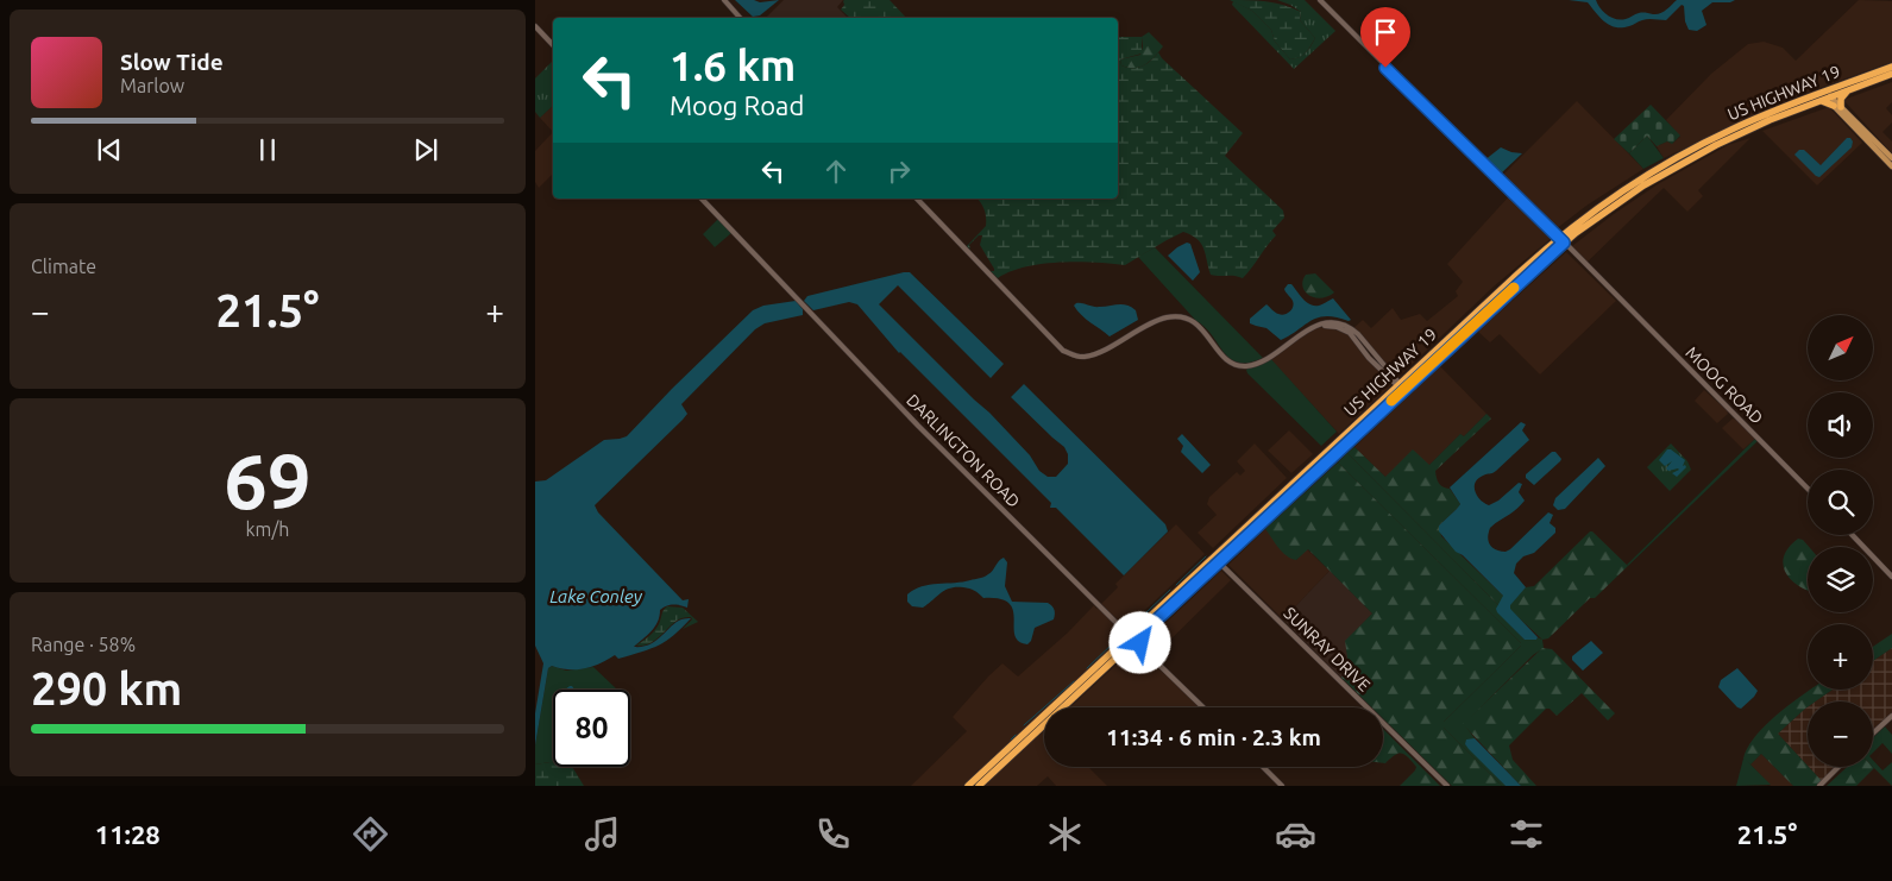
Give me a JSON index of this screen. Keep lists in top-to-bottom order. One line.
{"streets":{"highway":["US HIGHWAY 19"],"street":["MOOG ROAD","DARLINGTON ROAD","SUNRAY DRIVE"]},"crossings":[["US HIGHWAY 19","MOOG ROAD"],["US HIGHWAY 19","DARLINGTON ROAD"],["US HIGHWAY 19","SUNRAY DRIVE"]],"water":["Lake Conley"],"north":"top right","page":{"turn":["1.6 km","Moog Road"],"song":["Slow Tide","Marlow"],"tile":["Climate",["69","km/h"],["Range · 58%","290 km"]],"heat":["−","21.5°","+"],"map_buttons":["+","−"],"limit":"80","trip":"11:34 · 6 min · 2.3 km","tabs":["11:28","21.5°"]}}
